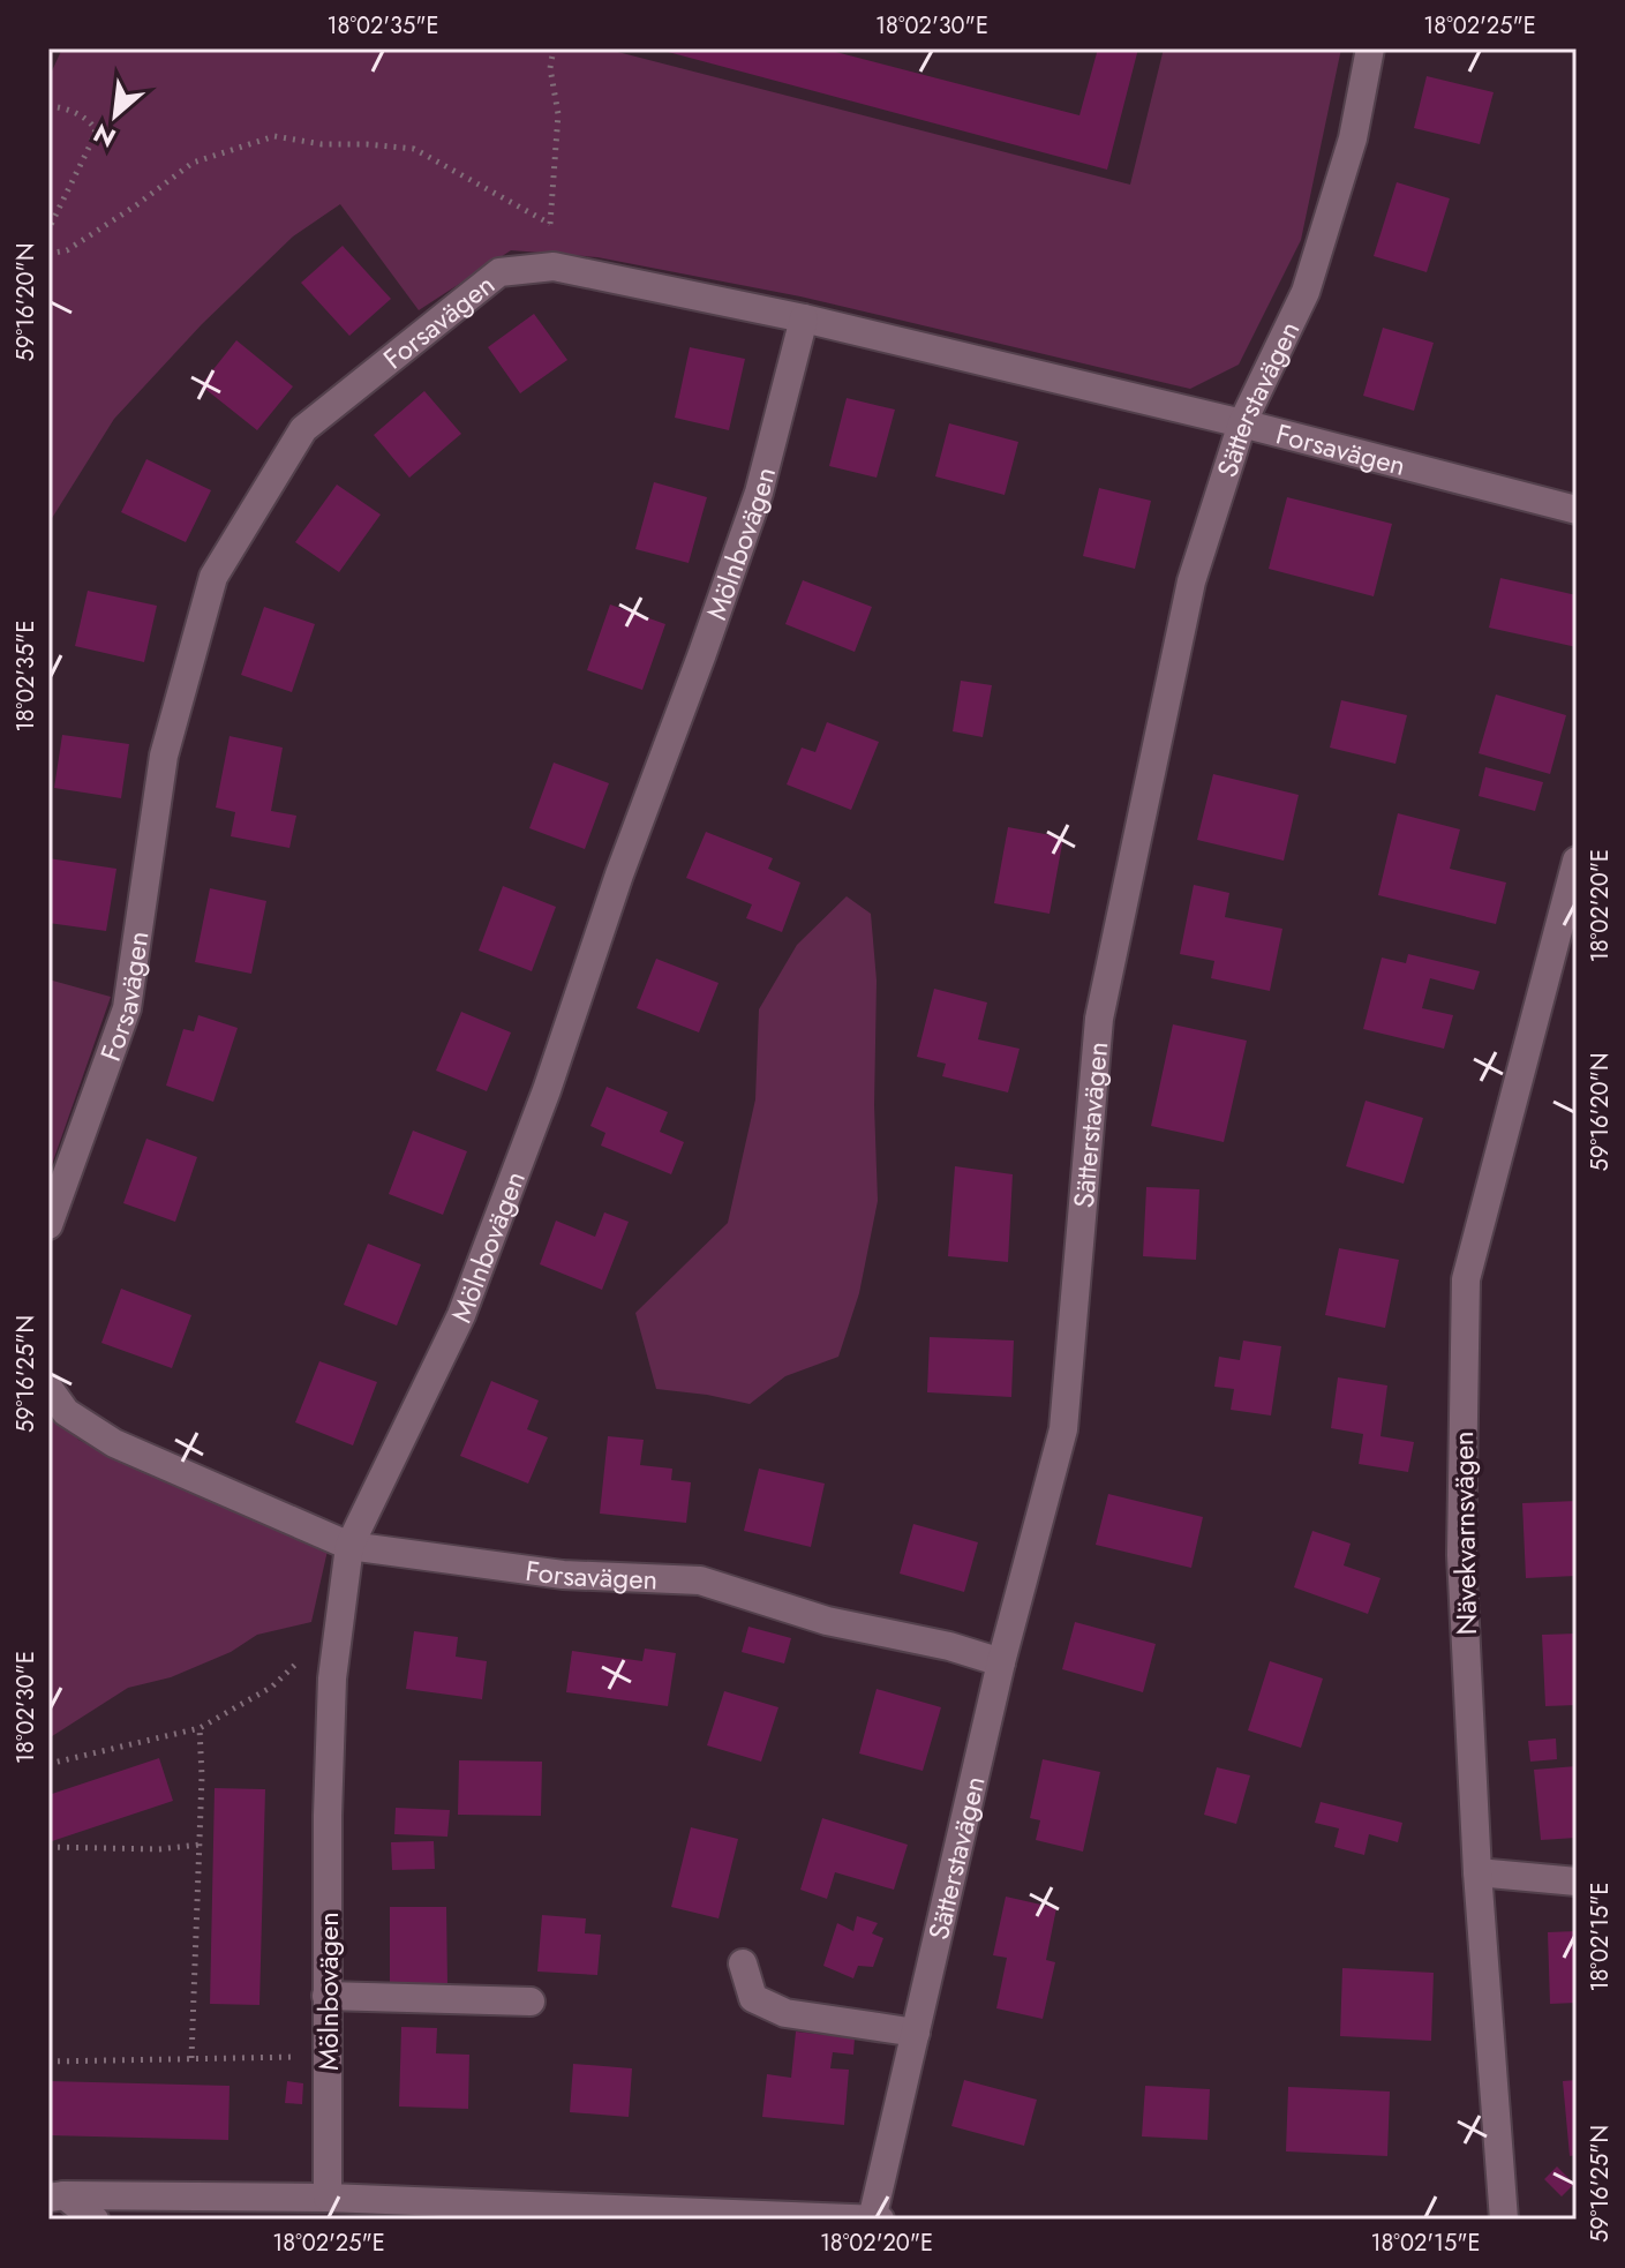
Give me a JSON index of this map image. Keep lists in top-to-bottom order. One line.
{"streets":{"street":["Forsavägen","Sätterstavägen","Mölnbovägen","Nävekvarnsvägen"]},"crossings":[["Forsavägen","Sätterstavägen"],["Forsavägen","Mölnbovägen"]],"north":"bottom left","coordinates":["18°02'35\"E","18°02'30\"E","18°02'25\"E","59°16'20\"N","18°02'20\"E","59°16'25\"N","18°02'15\"E"]}
